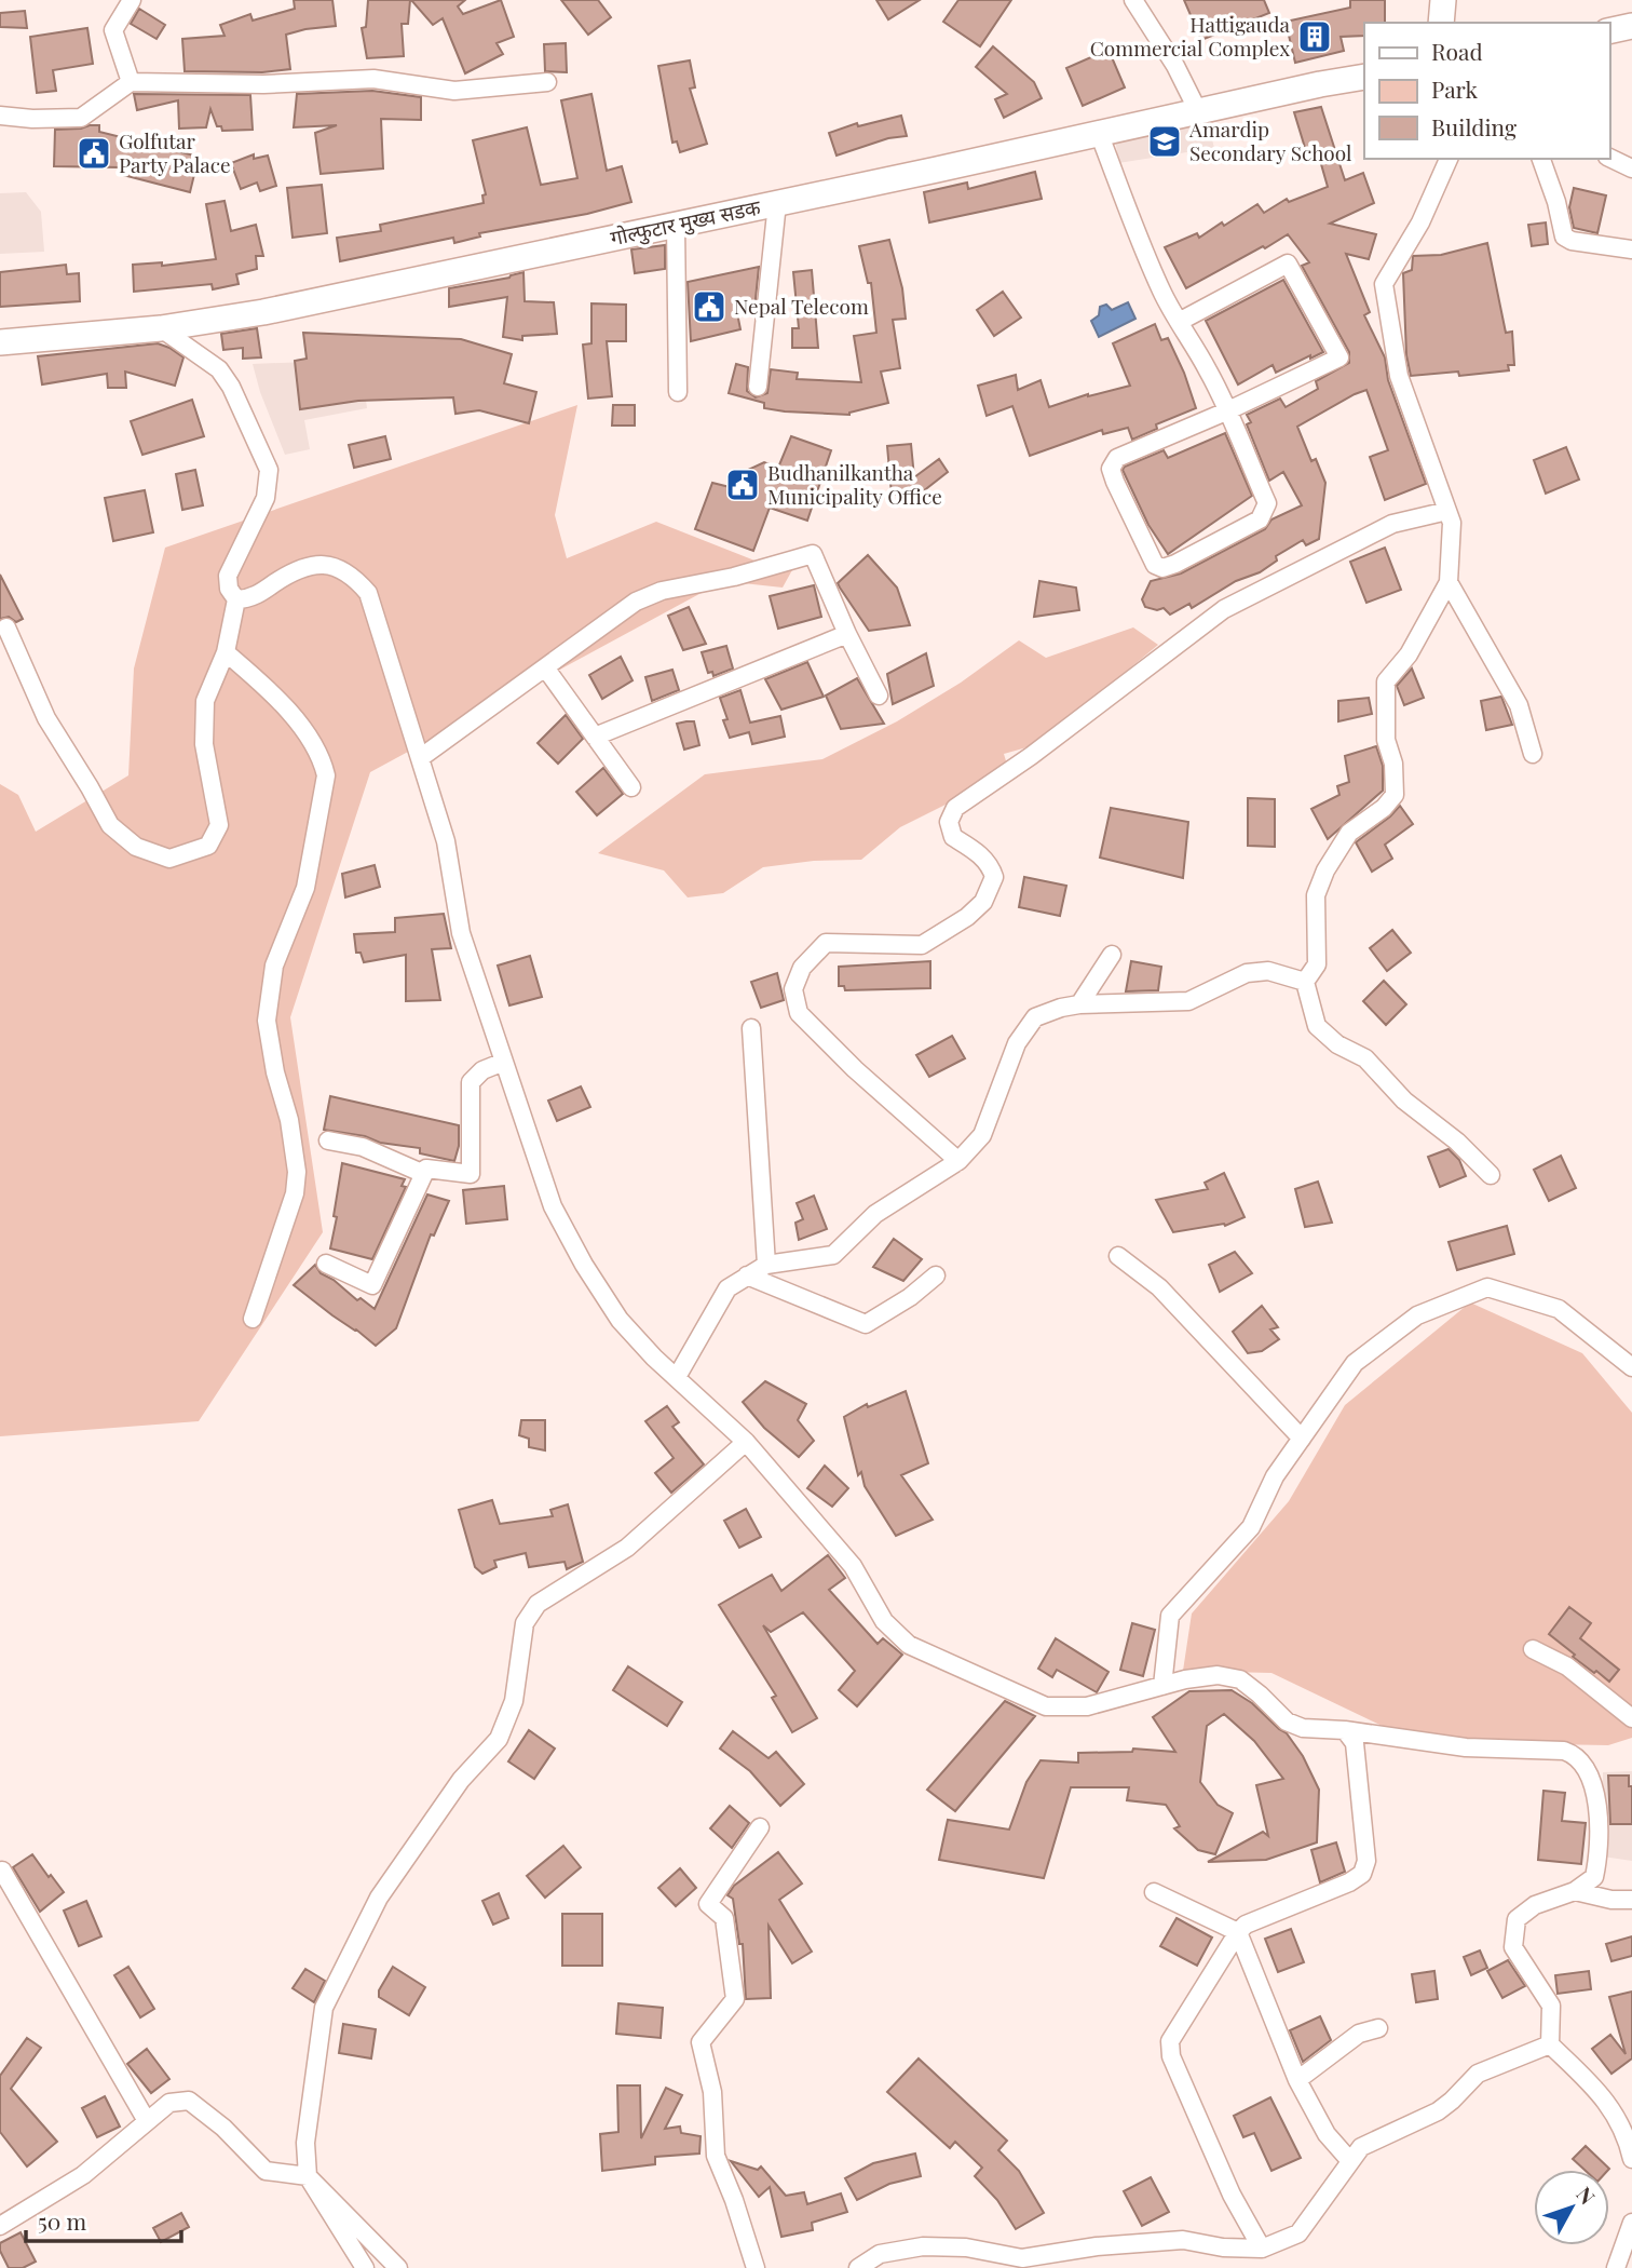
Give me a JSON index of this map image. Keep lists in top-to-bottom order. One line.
{"streets":{"main road":["गोल्फुटार मुख्य सडक"]},"places":{"building":["Hattigauda Commercial Complex"],"school or university":["Amardip Secondary School"],"public building":["Golfutar Party Palace","Nepal Telecom","Budhanilkantha Municipality Office"]},"legend":["Road","Park","Building"],"scale_bar":"50 m","north":"top right"}
